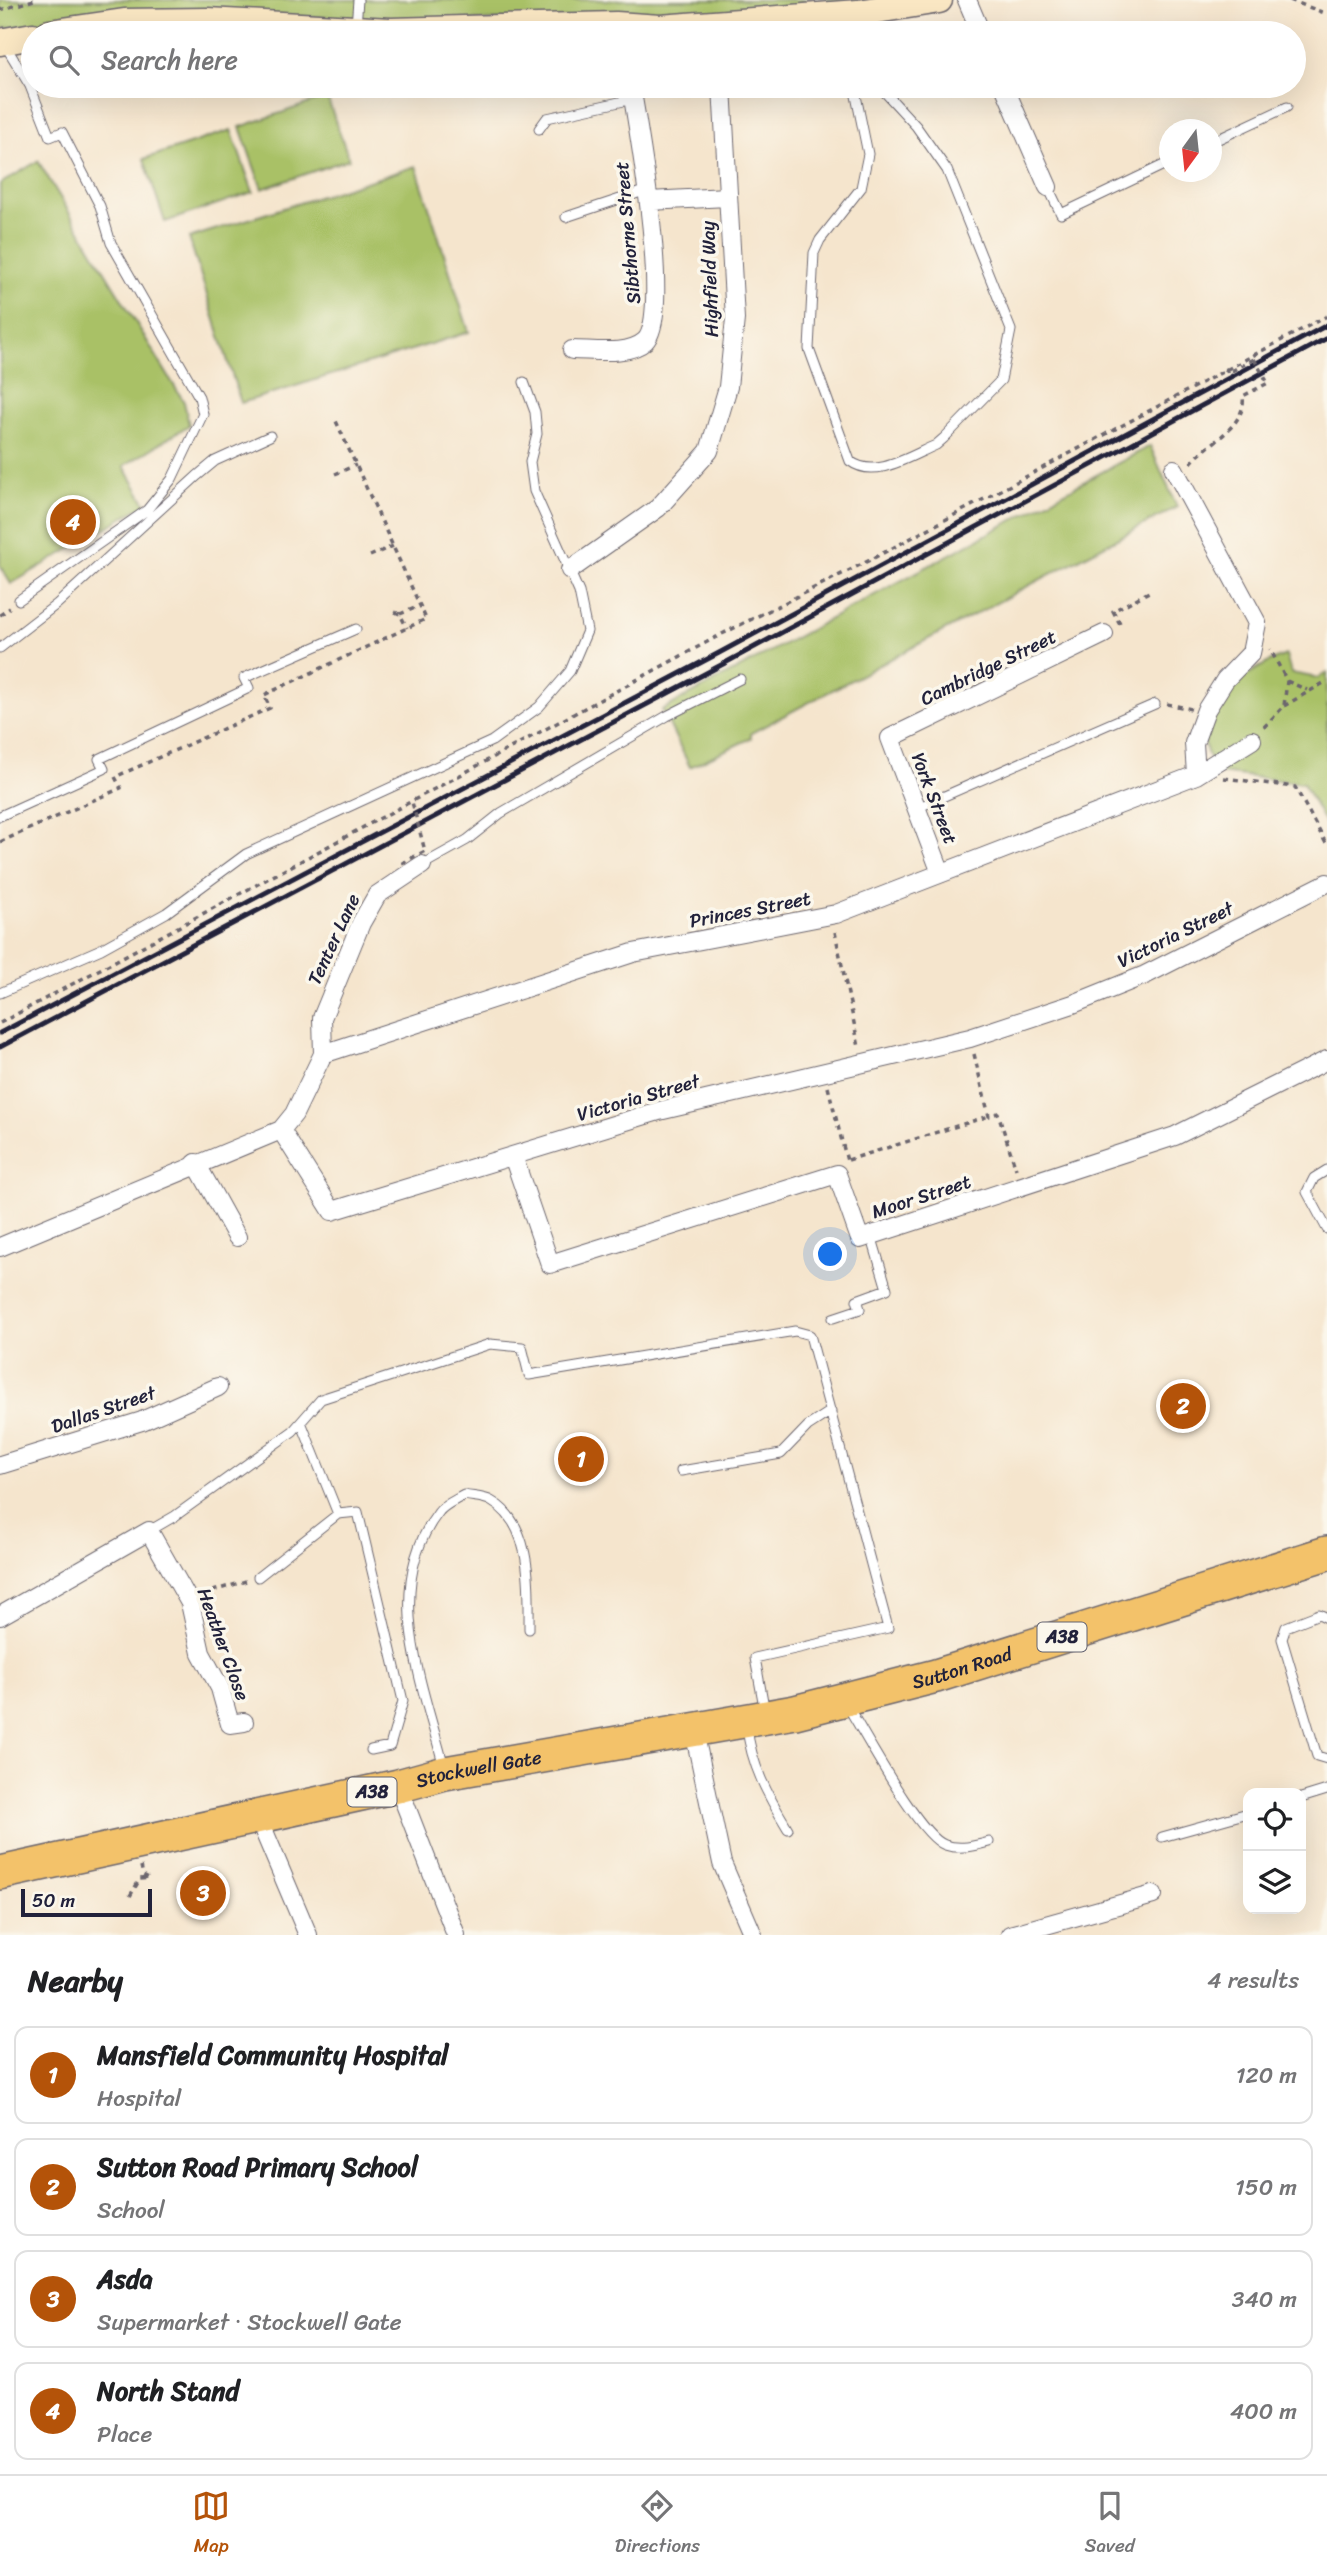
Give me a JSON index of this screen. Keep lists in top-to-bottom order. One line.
{"streets":{"highway":["A38","Sutton Road","Stockwell Gate"],"street":["Sibthorne Street","Highfield Way","Cambridge Street","York Street","Princes Street","Victoria Street","Tenter Lane","Moor Street","Dallas Street","Heather Close"]},"crossings":[["Cambridge Street","York Street"],["York Street","Princes Street"],["Princes Street","Tenter Lane"],["Sutton Road","Stockwell Gate"]],"scale_bar":"50 m","north":"bottom","page":{"search":"Search here","pins":["4","2","1","3"],"scale":"50 m","heading":["Nearby","4 results"],"list":[{"mark":"1","name":"Mansfield Community Hospital","note":"Hospital","value":"120 m"},{"mark":"2","name":"Sutton Road Primary School","note":"School","value":"150 m"},{"mark":"3","name":"Asda","note":"Supermarket · Stockwell Gate","value":"340 m"},{"mark":"4","name":"North Stand","note":"Place","value":"400 m"}],"nav":["Map","Directions","Saved"]}}
